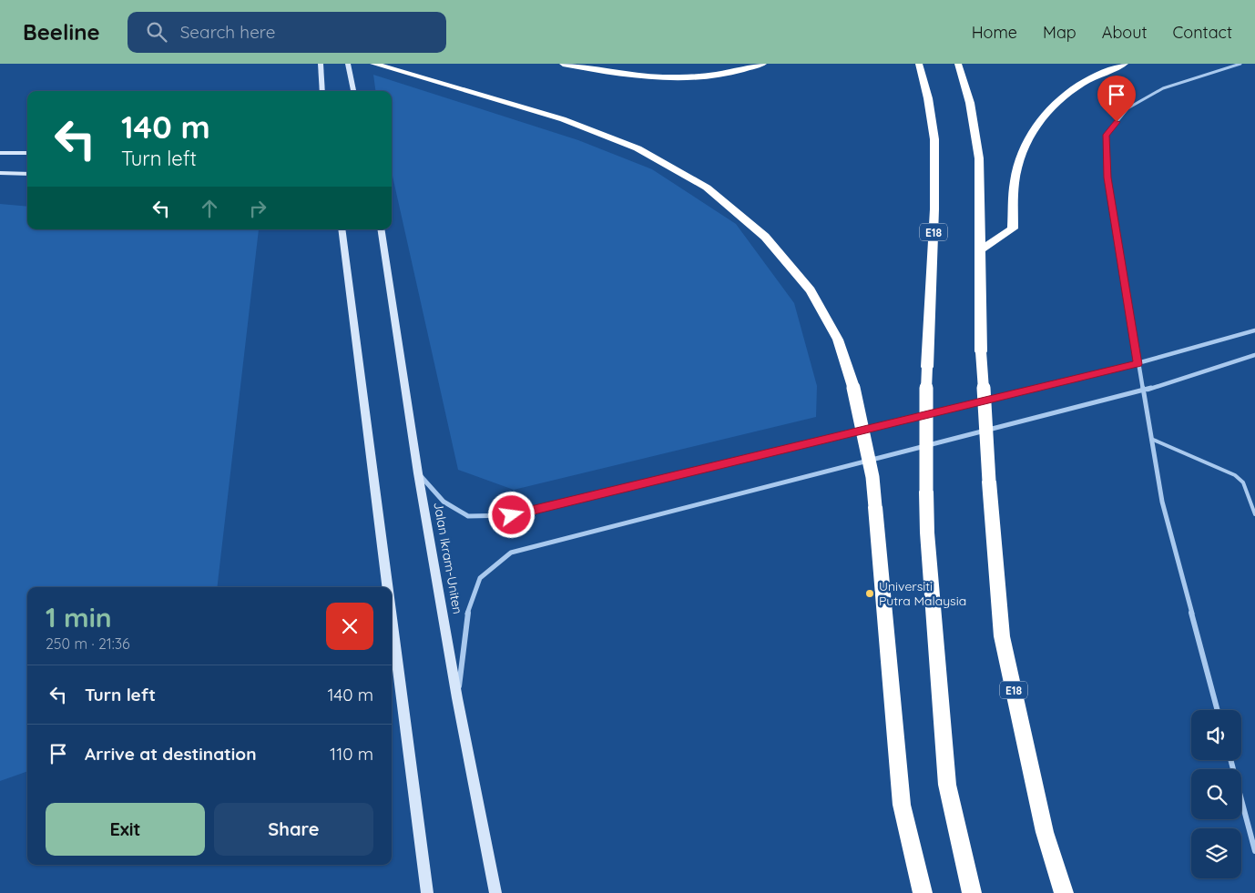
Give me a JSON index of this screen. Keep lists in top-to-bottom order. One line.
{"streets":{"highway":["E18"],"main road":["Jalan Ikram-Uniten"]},"places":["Universiti Putra Malaysia"],"page":{"header":"Beeline","search":"Search here","nav":["Home","Map","About","Contact"],"turn":["140 m","Turn left"],"heading":["1 min","250 m · 21:36"],"list":[{"name":"Turn left","value":"140 m"},{"name":"Arrive at destination","value":"110 m"}],"buttons":["Exit","Share"]}}
